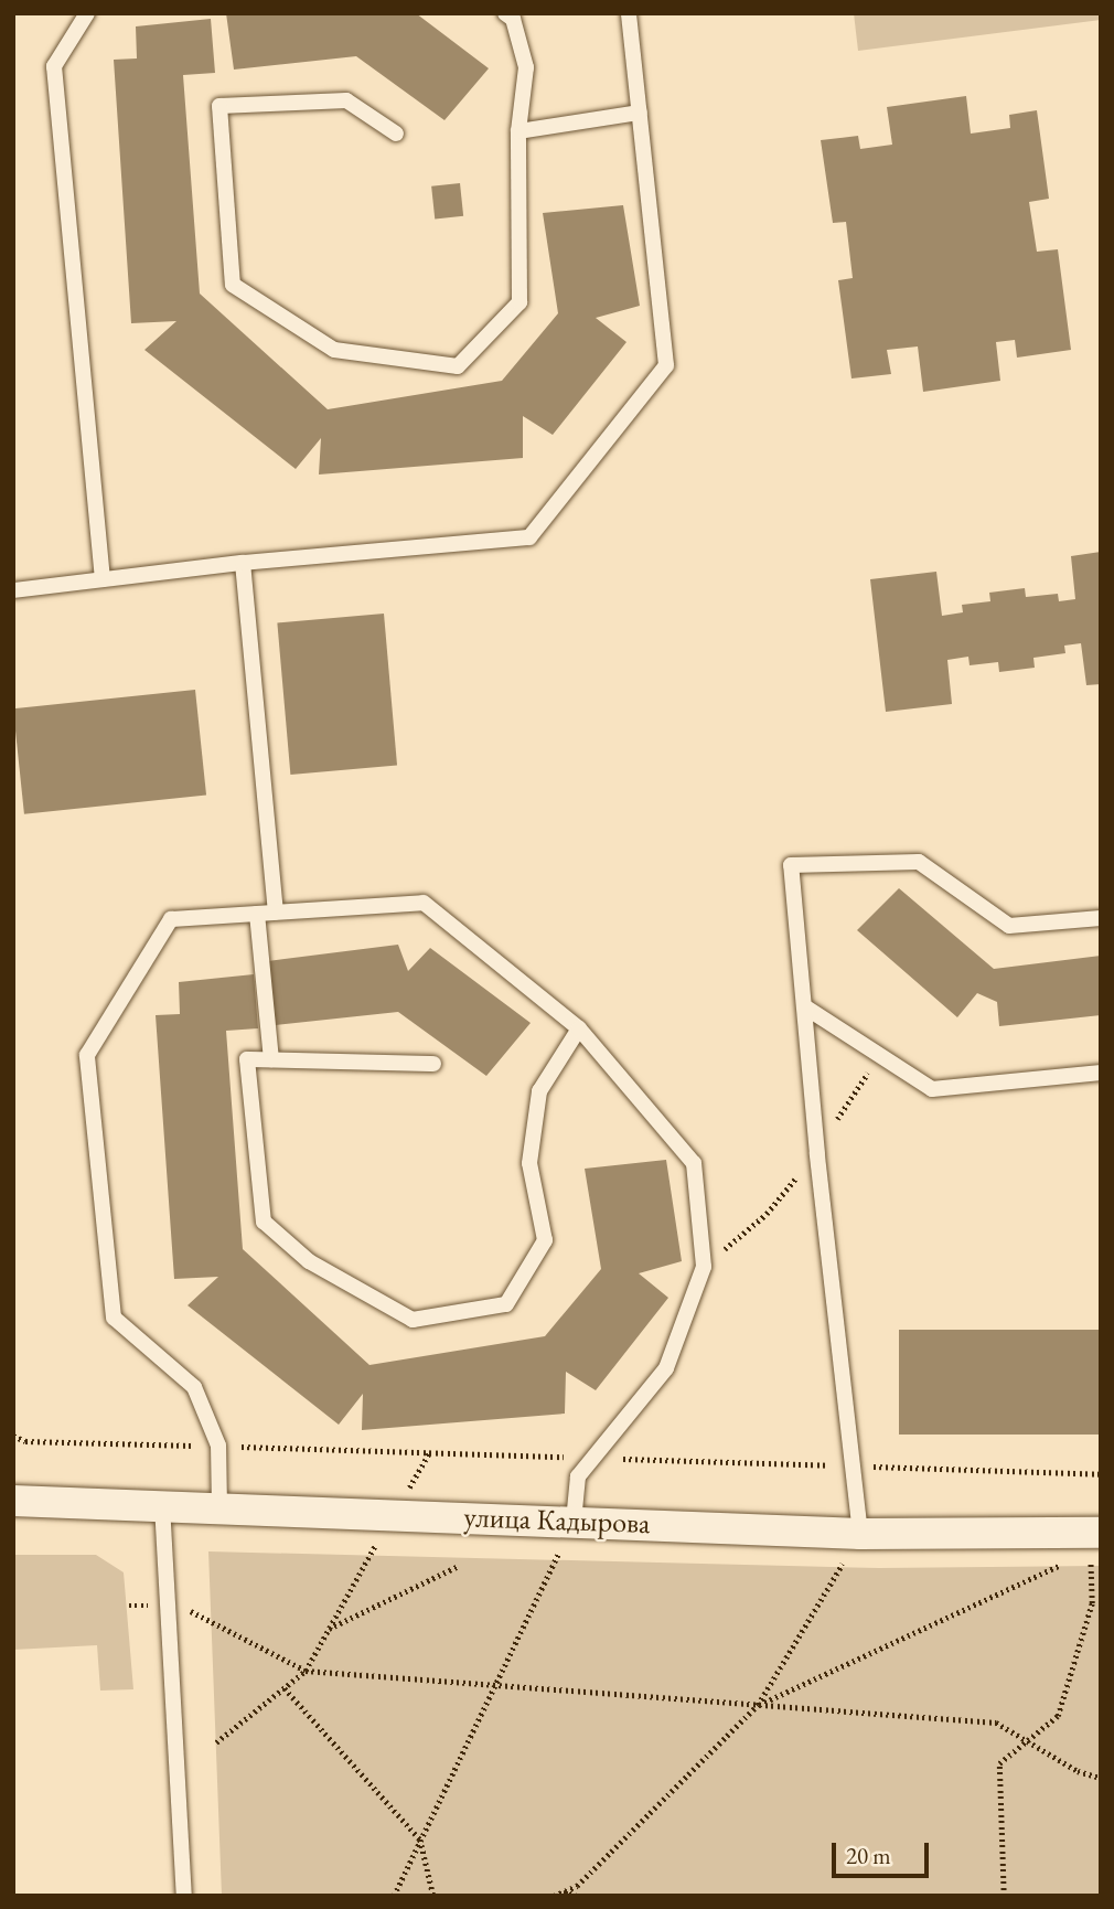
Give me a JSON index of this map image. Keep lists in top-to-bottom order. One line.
{"streets":{"street":["улица Кадырова"]},"scale_bar":"20 m"}
